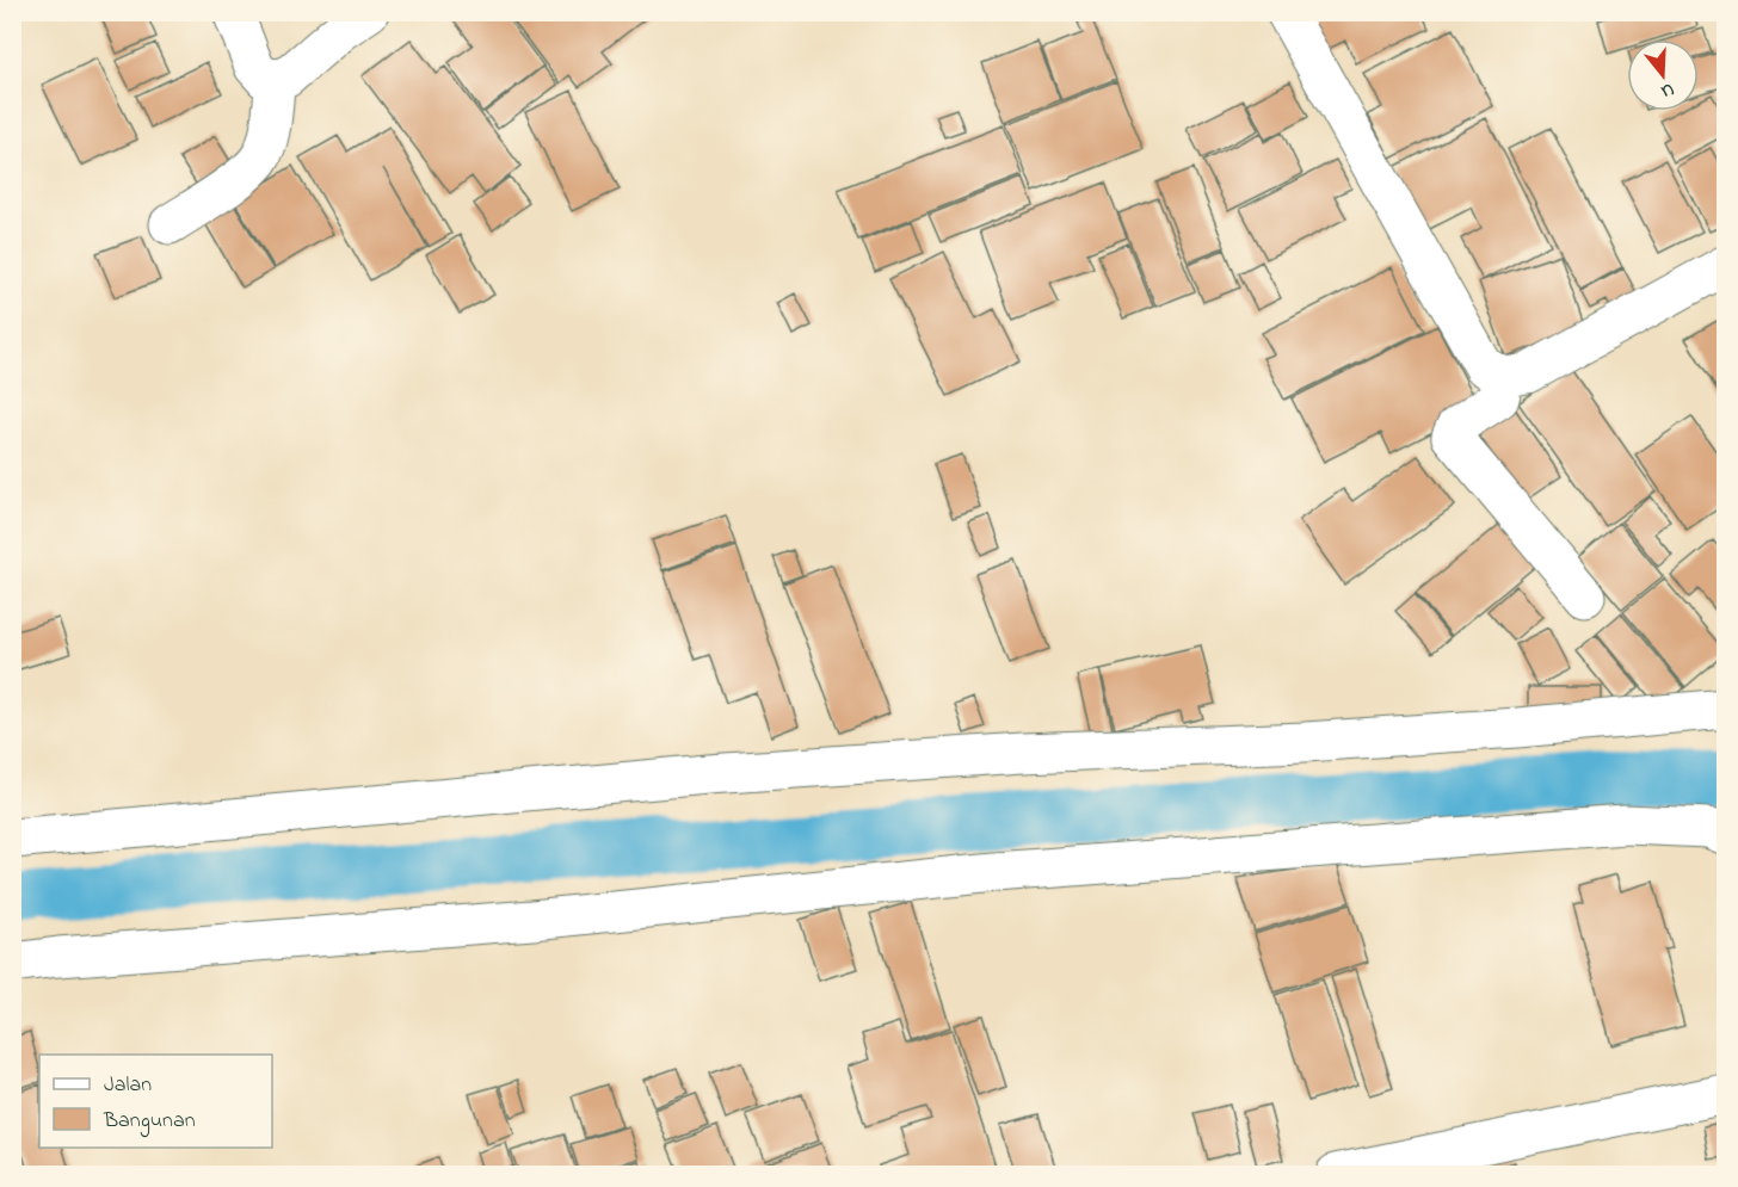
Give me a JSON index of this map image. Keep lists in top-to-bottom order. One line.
{"legend":["Jalan","Bangunan"],"north":"bottom"}
